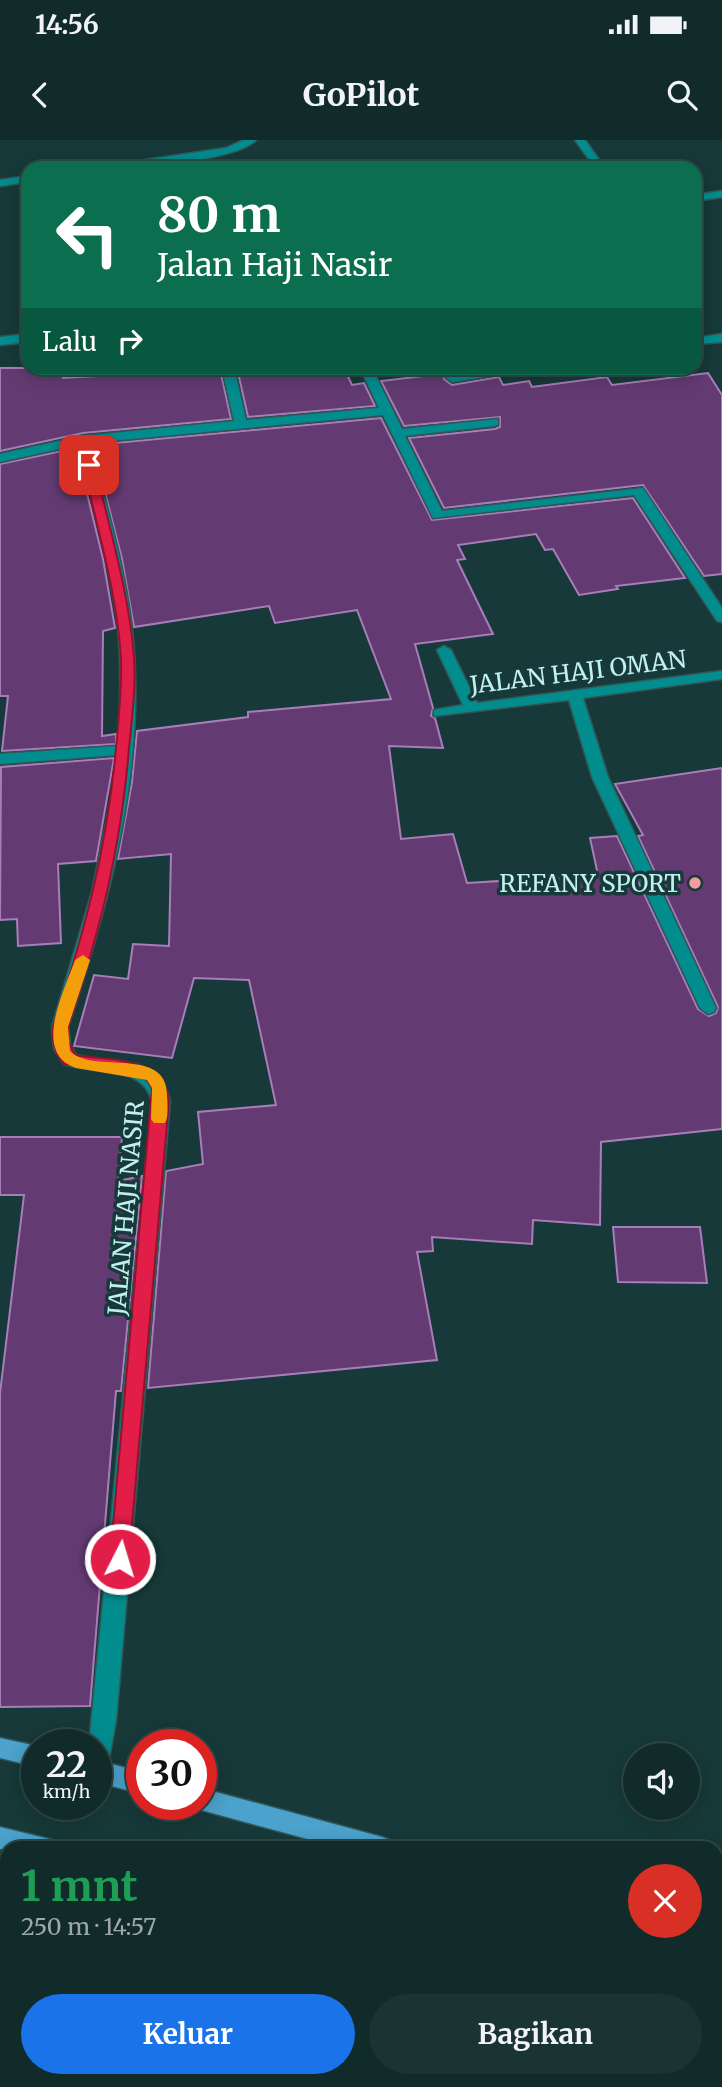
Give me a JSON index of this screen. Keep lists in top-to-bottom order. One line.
{"streets":{"street":["JALAN HAJI OMAN","JALAN HAJI NASIR"]},"places":["REFANY SPORT"],"page":{"status":"14:56","header":"GoPilot","turn":["80 m","Jalan Haji Nasir"],"then":"Lalu","speed":"22 km/h","limit":"30","heading":["1 mnt","250 m · 14:57"],"buttons":["Keluar","Bagikan"]}}
